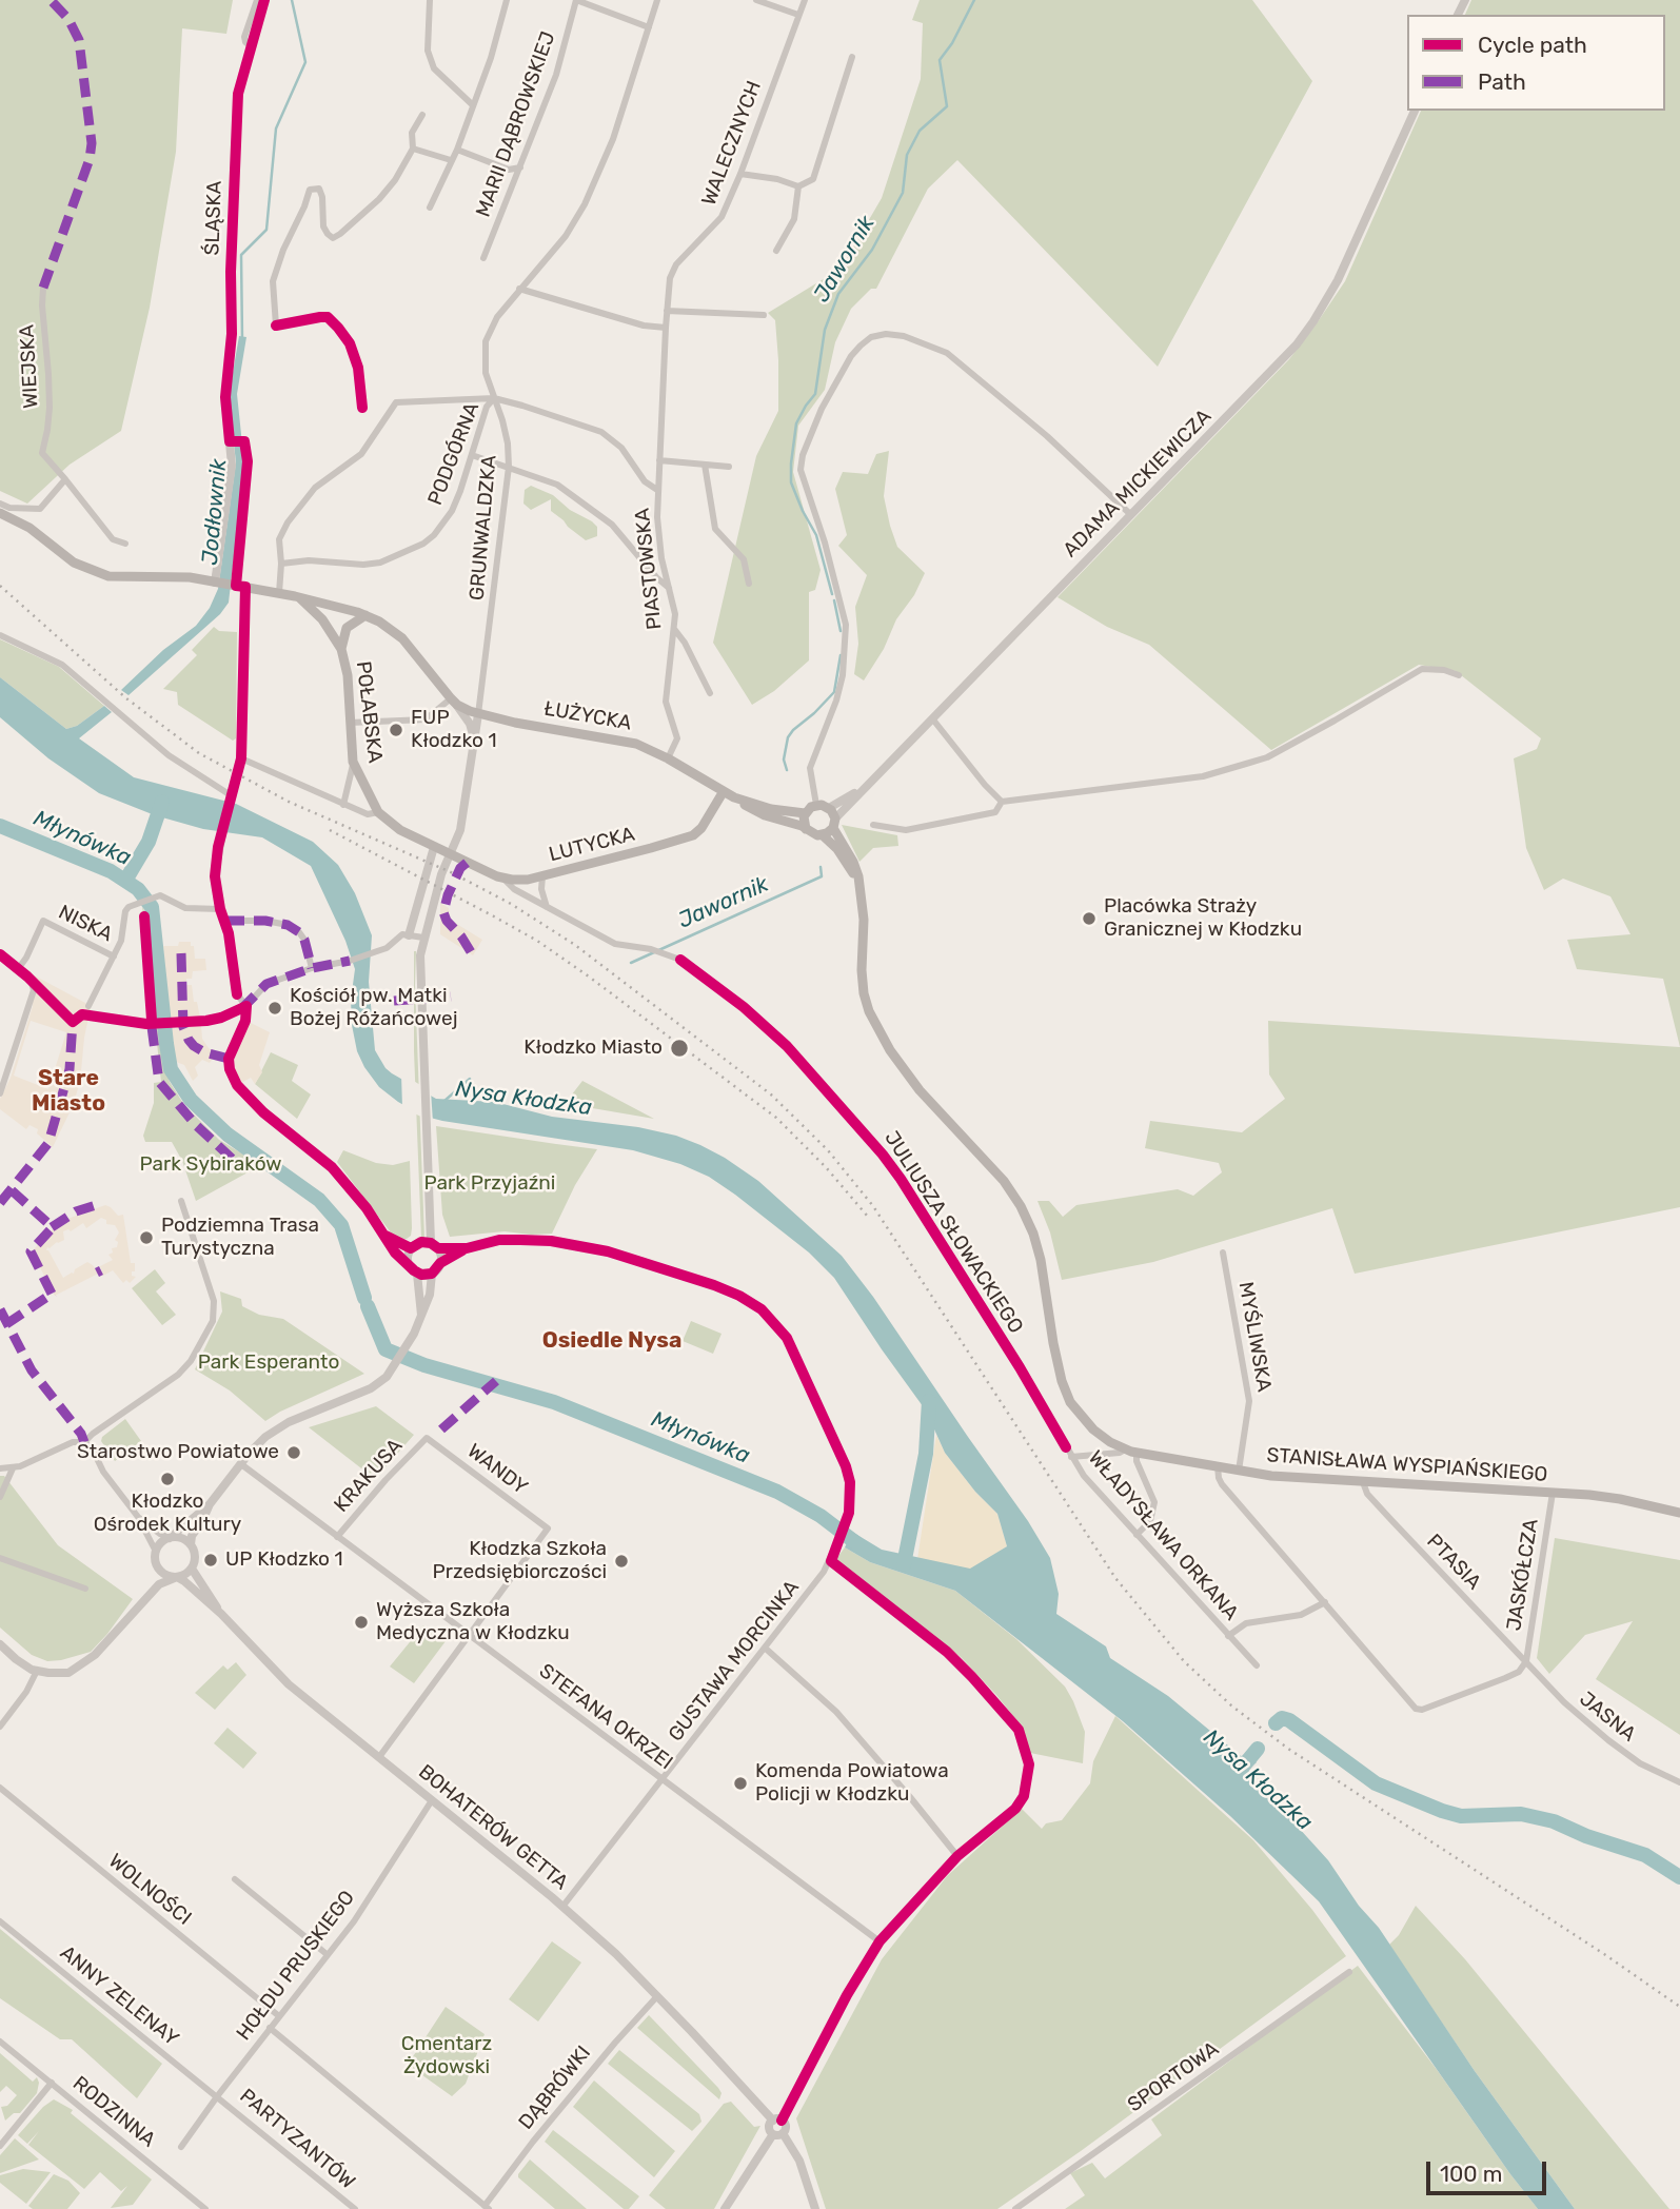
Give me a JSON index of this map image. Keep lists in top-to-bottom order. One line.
{"streets":{"main road":["POŁABSKA","ŁUŻYCKA","LUTYCKA","STANISŁAWA WYSPIAŃSKIEGO"],"street":["MARII DĄBROWSKIEJ","WALECZNYCH","ŚLĄSKA","WIEJSKA","PODGÓRNA","ADAMA MICKIEWICZA","GRUNWALDZKA","PIASTOWSKA","NISKA","JULIUSZA SŁOWACKIEGO","MYŚLIWSKA","WANDY","KRAKUSA","WŁADYSŁAWA ORKANA","PTASIA","JASKÓŁCZA","GUSTAWA MORCINKA","STEFANA OKRZEI","JASNA","BOHATERÓW GETTA","WOLNOŚCI","HOŁDU PRUSKIEGO","ANNY ZELENAY","SPORTOWA","DĄBRÓWKI","RODZINNA","PARTYZANTÓW"]},"crossings":[["WALECZNYCH","PIASTOWSKA"],["PODGÓRNA","GRUNWALDZKA"],["ADAMA MICKIEWICZA","STANISŁAWA WYSPIAŃSKIEGO"],["GRUNWALDZKA","POŁABSKA"],["GRUNWALDZKA","ŁUŻYCKA"],["GRUNWALDZKA","LUTYCKA"],["PIASTOWSKA","ŁUŻYCKA"],["POŁABSKA","LUTYCKA"],["ŁUŻYCKA","LUTYCKA"],["LUTYCKA","JULIUSZA SŁOWACKIEGO"],["JULIUSZA SŁOWACKIEGO","WŁADYSŁAWA ORKANA"],["MYŚLIWSKA","STANISŁAWA WYSPIAŃSKIEGO"],["STANISŁAWA WYSPIAŃSKIEGO","PTASIA"],["STANISŁAWA WYSPIAŃSKIEGO","JASKÓŁCZA"],["WANDY","KRAKUSA"],["WANDY","STEFANA OKRZEI"],["KRAKUSA","STEFANA OKRZEI"],["PTASIA","JASKÓŁCZA"],["PTASIA","JASNA"],["JASKÓŁCZA","JASNA"],["GUSTAWA MORCINKA","STEFANA OKRZEI"],["GUSTAWA MORCINKA","BOHATERÓW GETTA"],["BOHATERÓW GETTA","HOŁDU PRUSKIEGO"],["BOHATERÓW GETTA","DĄBRÓWKI"],["WOLNOŚCI","HOŁDU PRUSKIEGO"],["HOŁDU PRUSKIEGO","ANNY ZELENAY"],["HOŁDU PRUSKIEGO","PARTYZANTÓW"],["ANNY ZELENAY","PARTYZANTÓW"]],"districts":["Stare Miasto","Osiedle Nysa"],"water":["Jawornik","Jodłownik","Młynówka","Nysa Kłodzka"],"parks":["Park Sybiraków","Park Przyjaźni","Park Esperanto","Cmentarz Żydowski"],"places":["FUP Kłodzko 1","Placówka Straży Granicznej w Kłodzku","Kościół pw. Matki Bożej Różańcowej","Kłodzko Miasto","Podziemna Trasa Turystyczna","Starostwo Powiatowe","Kłodzko Ośrodek Kultury","UP Kłodzko 1","Kłodzka Szkoła Przedsiębiorczości","Wyższa Szkoła Medyczna w Kłodzku","Komenda Powiatowa Policji w Kłodzku"],"legend":["Cycle path","Path"],"scale_bar":"100 m"}
